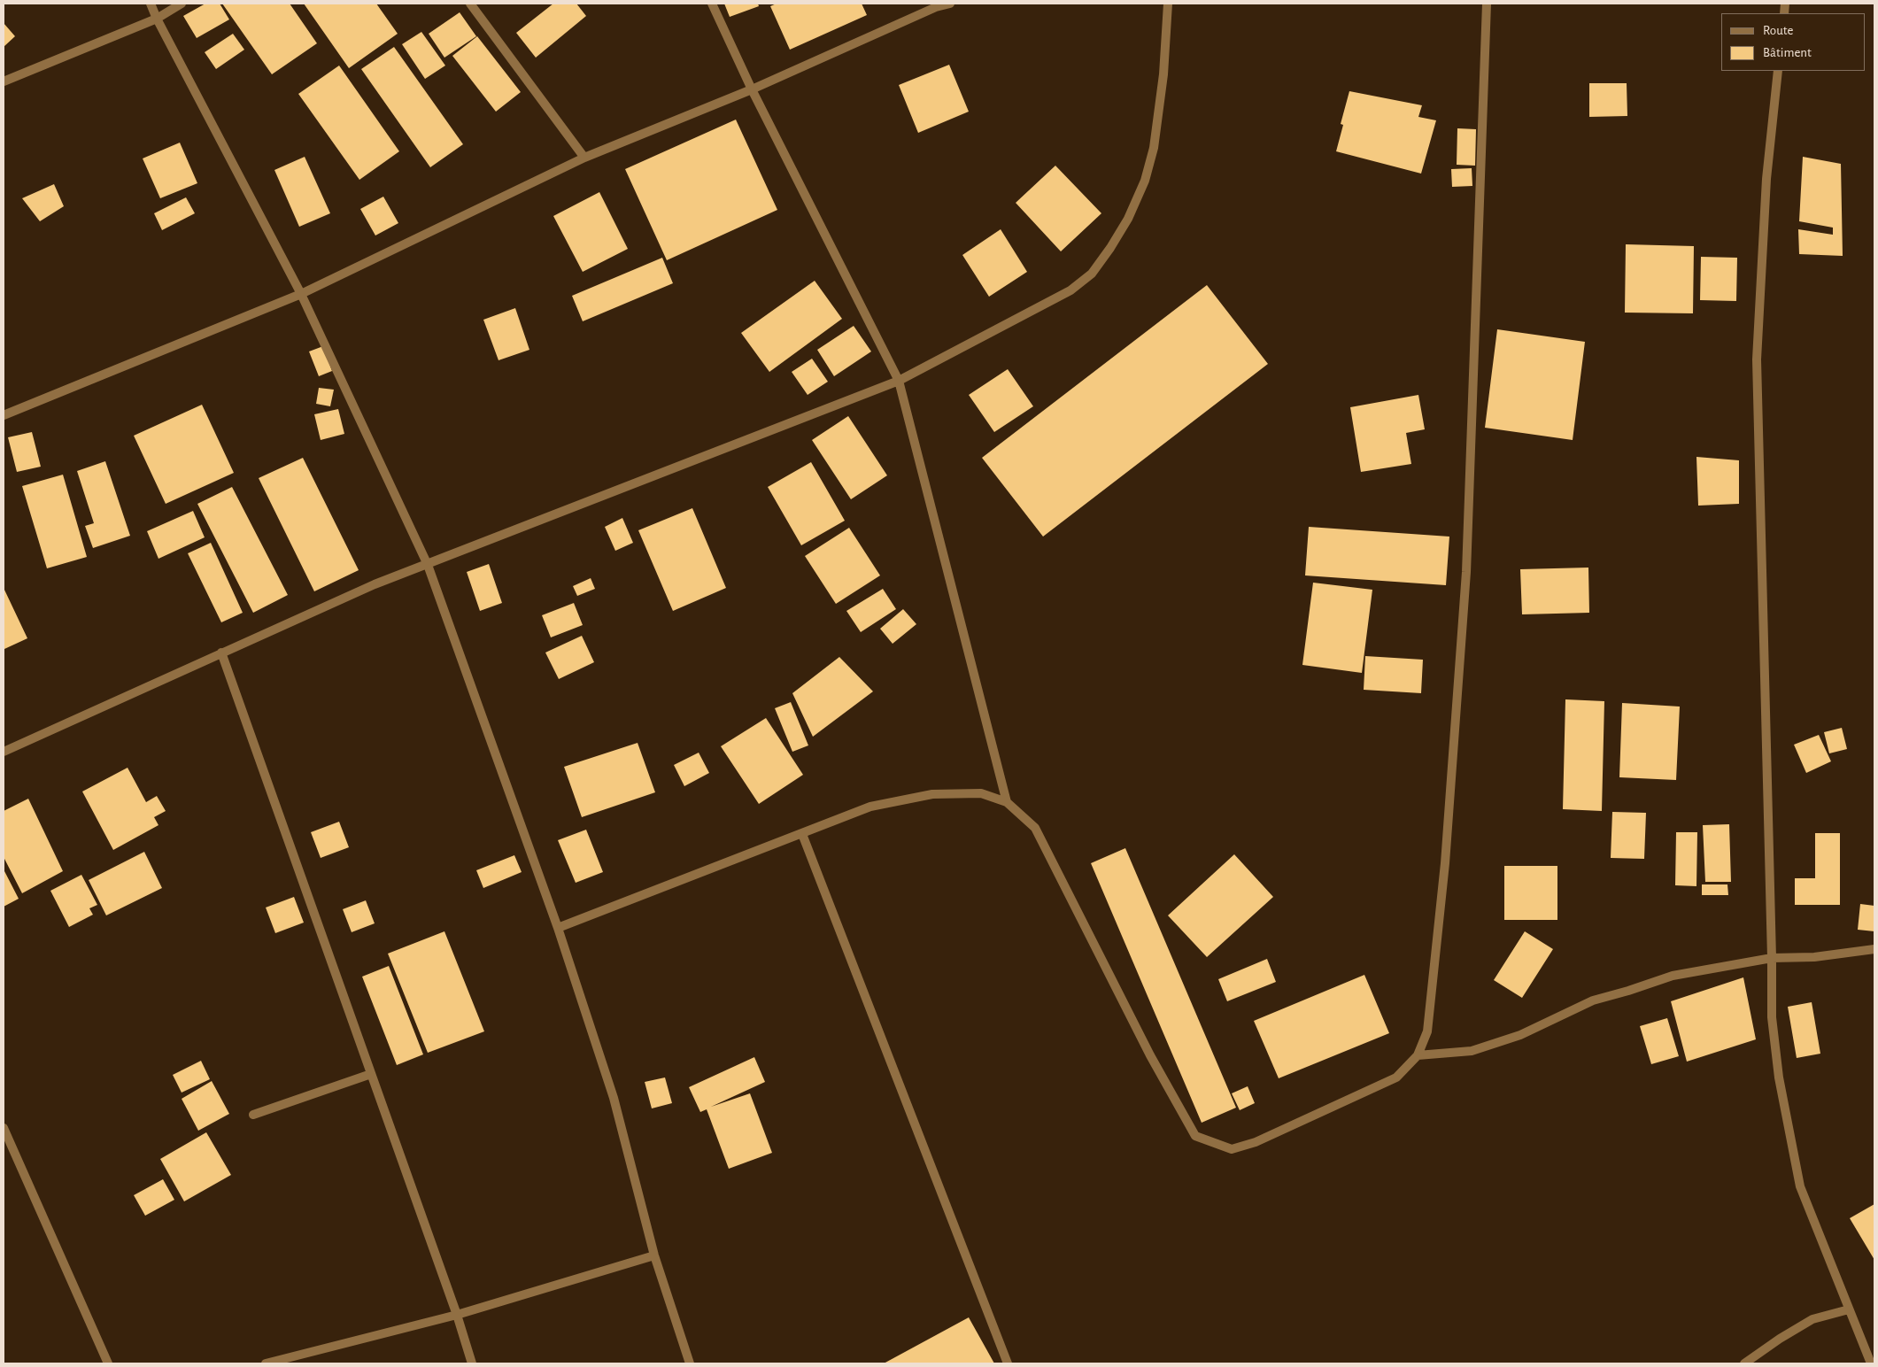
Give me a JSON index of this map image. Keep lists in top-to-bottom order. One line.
{"legend":["Route","Bâtiment"]}
